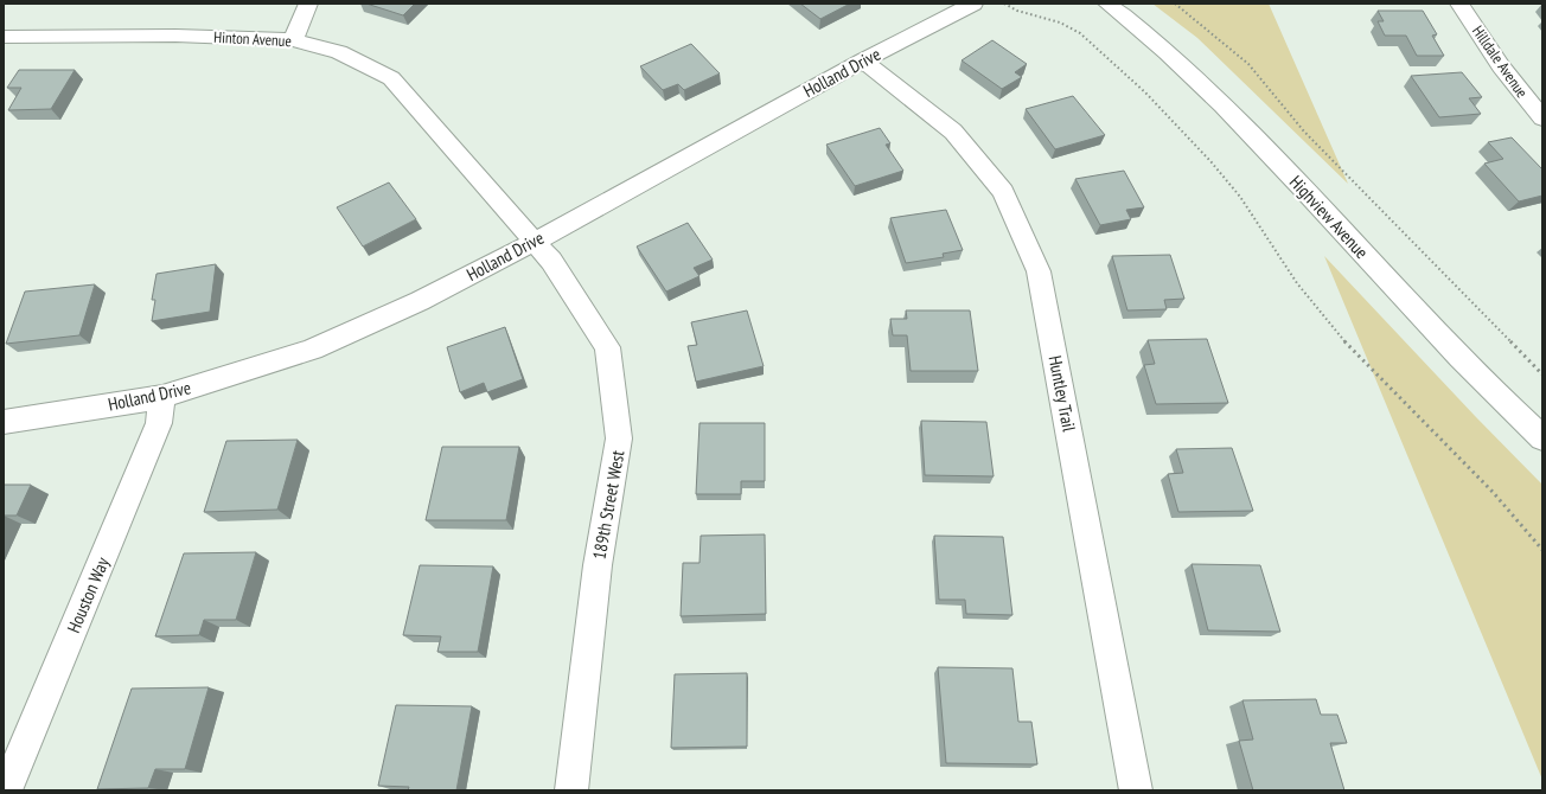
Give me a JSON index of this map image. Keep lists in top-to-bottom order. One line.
{"streets":{"street":["Hinton Avenue","Hilldale Avenue","Holland Drive","Highview Avenue","Huntley Trail","189th Street West","Houston Way"]},"crossings":[["Hinton Avenue","Holland Drive"],["Hinton Avenue","189th Street West"],["Holland Drive","Huntley Trail"],["Holland Drive","189th Street West"],["Holland Drive","Houston Way"]]}
